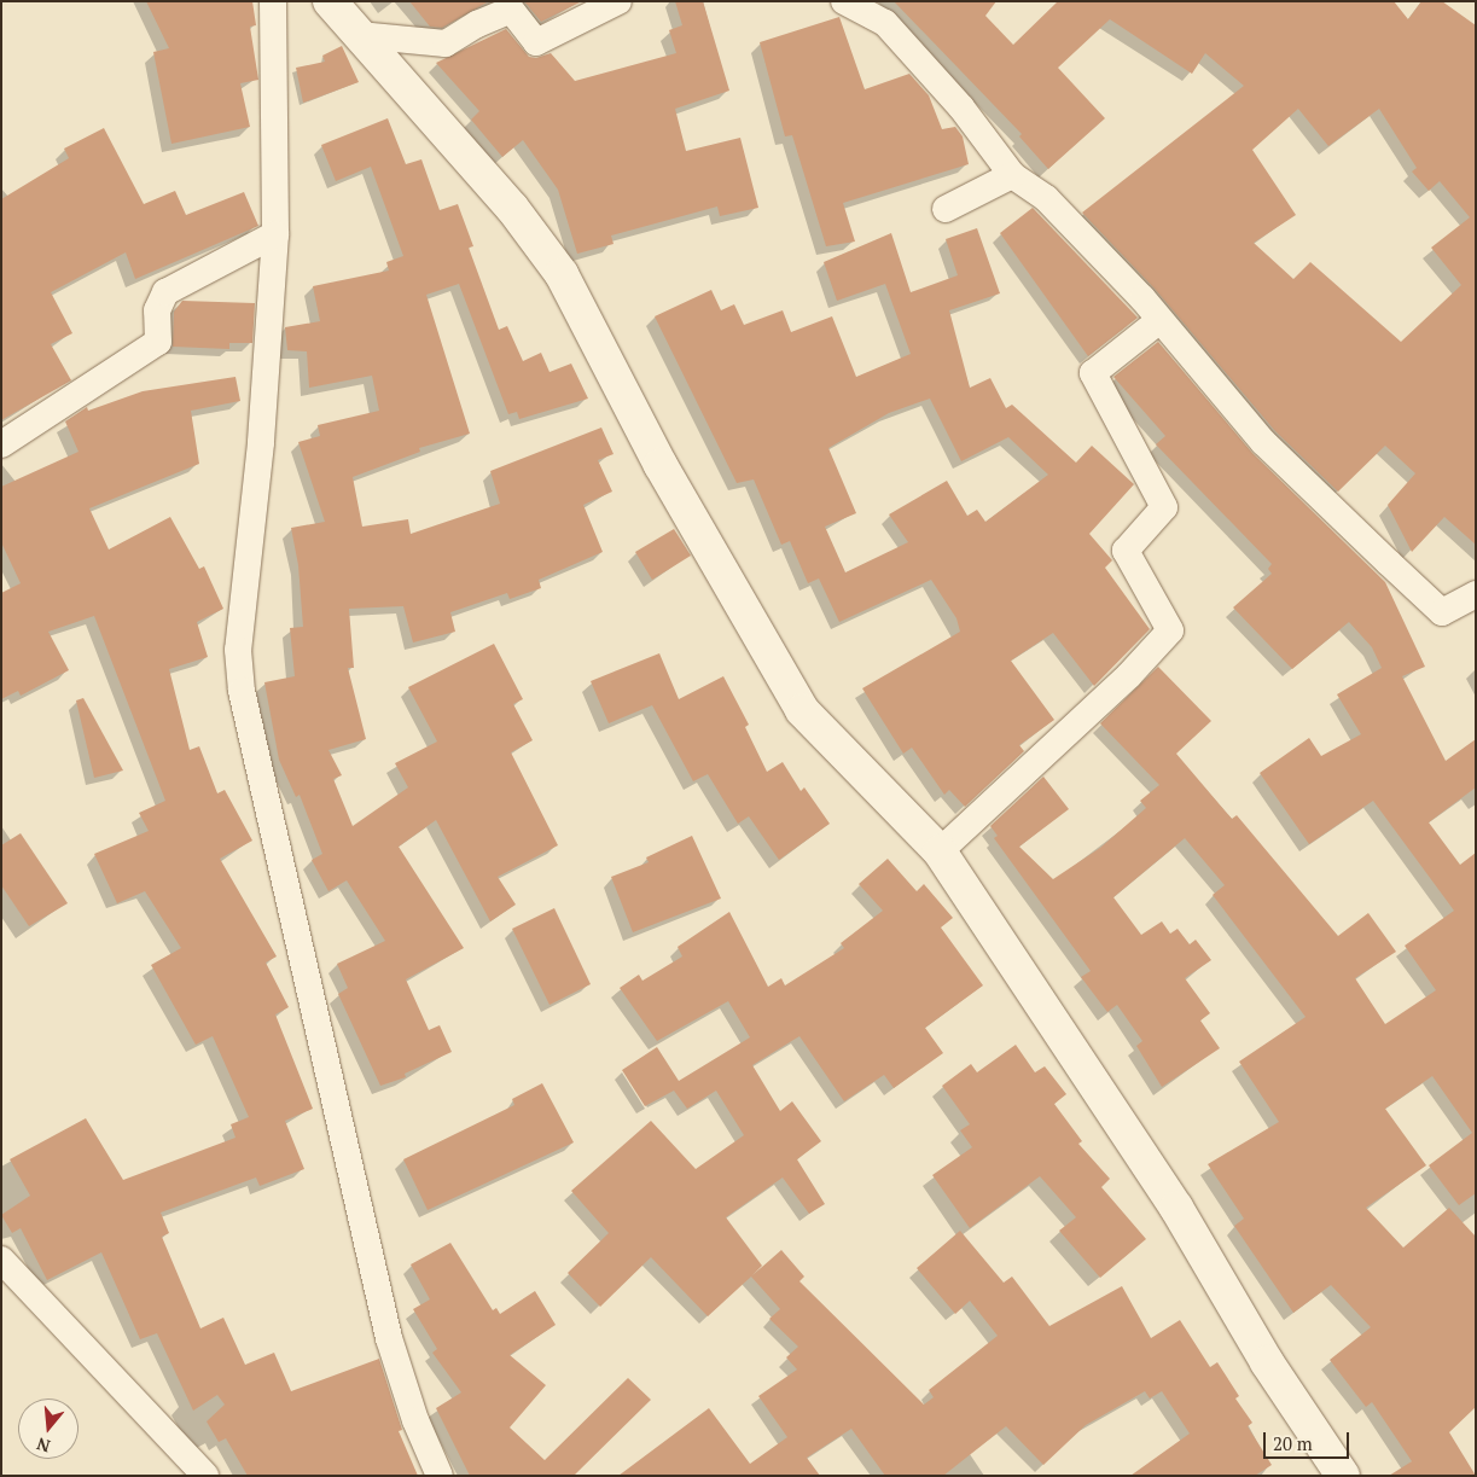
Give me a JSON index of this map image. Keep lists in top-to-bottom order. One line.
{"scale_bar":"20 m","north":"bottom"}
